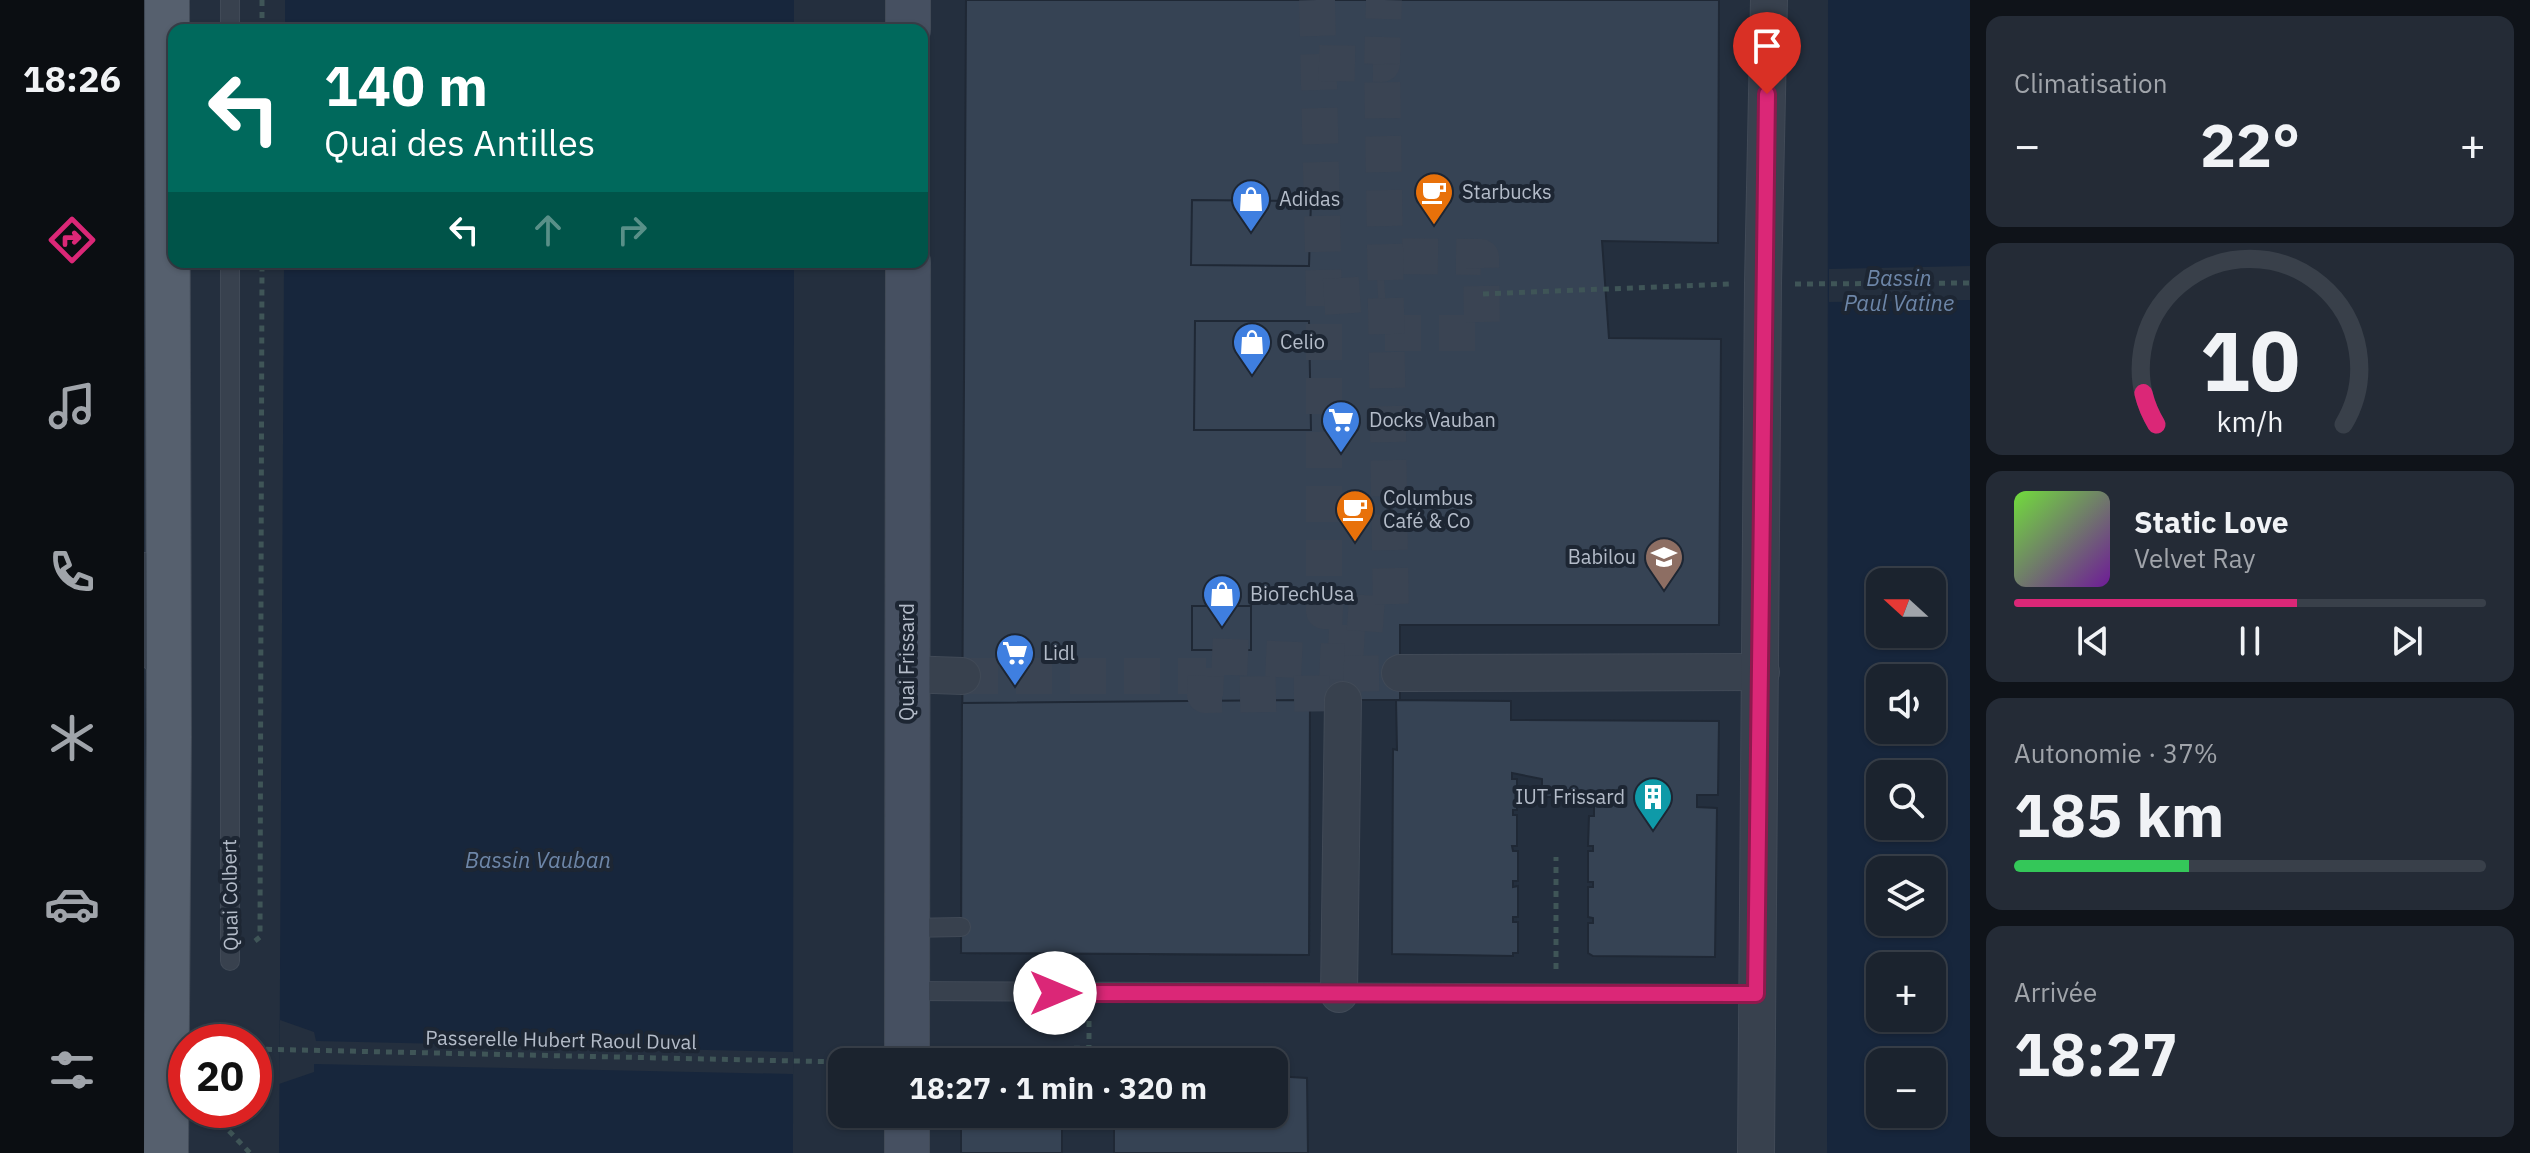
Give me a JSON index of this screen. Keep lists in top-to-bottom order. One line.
{"streets":{"street":["Quai Frissard"],"lane":["Quai Colbert"],"path":["Passerelle Hubert Raoul Duval"]},"water":["Bassin Paul Vatine","Bassin Vauban"],"places":{"cafe":["Starbucks","Columbus Café & Co"],"shop":["Adidas","Celio","BioTechUsa"],"supermarket":["Docks Vauban","Lidl"],"school or university":["Babilou"],"building":["IUT Frissard"]},"north":"left","page":{"tabs":"18:26","tile":["Climatisation",["Autonomie · 37%","185 km"],["Arrivée","18:27"]],"turn":["140 m","Quai des Antilles"],"heat":["−","22°","+"],"song":["Static Love","Velvet Ray"],"map_buttons":["+","−"],"limit":"20","trip":"18:27 · 1 min · 320 m","gauge":["10","km/h"]}}
